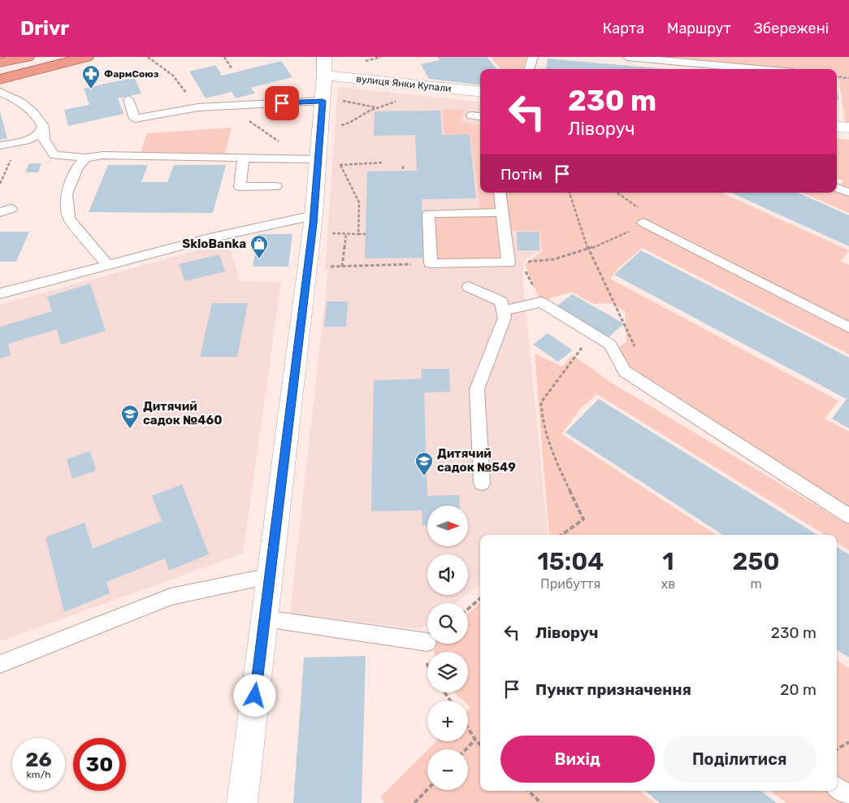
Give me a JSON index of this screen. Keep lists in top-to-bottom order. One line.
{"streets":{"street":["вулиця Янки Купали"]},"places":{"pharmacy":["ФармСоюз"],"shop":["SkloBanka"],"school or university":["Дитячий садок №460","Дитячий садок №549"]},"north":"right","page":{"header":"Drivr","nav":["Карта","Маршрут","Збережені"],"turn":["230 m","Ліворуч"],"then":"Потім","map_buttons":["+","−"],"eta":["15:04","Прибуття","1","хв","250","m"],"list":[{"name":"Ліворуч","value":"230 m"},{"name":"Пункт призначення","value":"20 m"}],"buttons":["Вихід","Поділитися"],"speed":"26 km/h","limit":"30"}}
